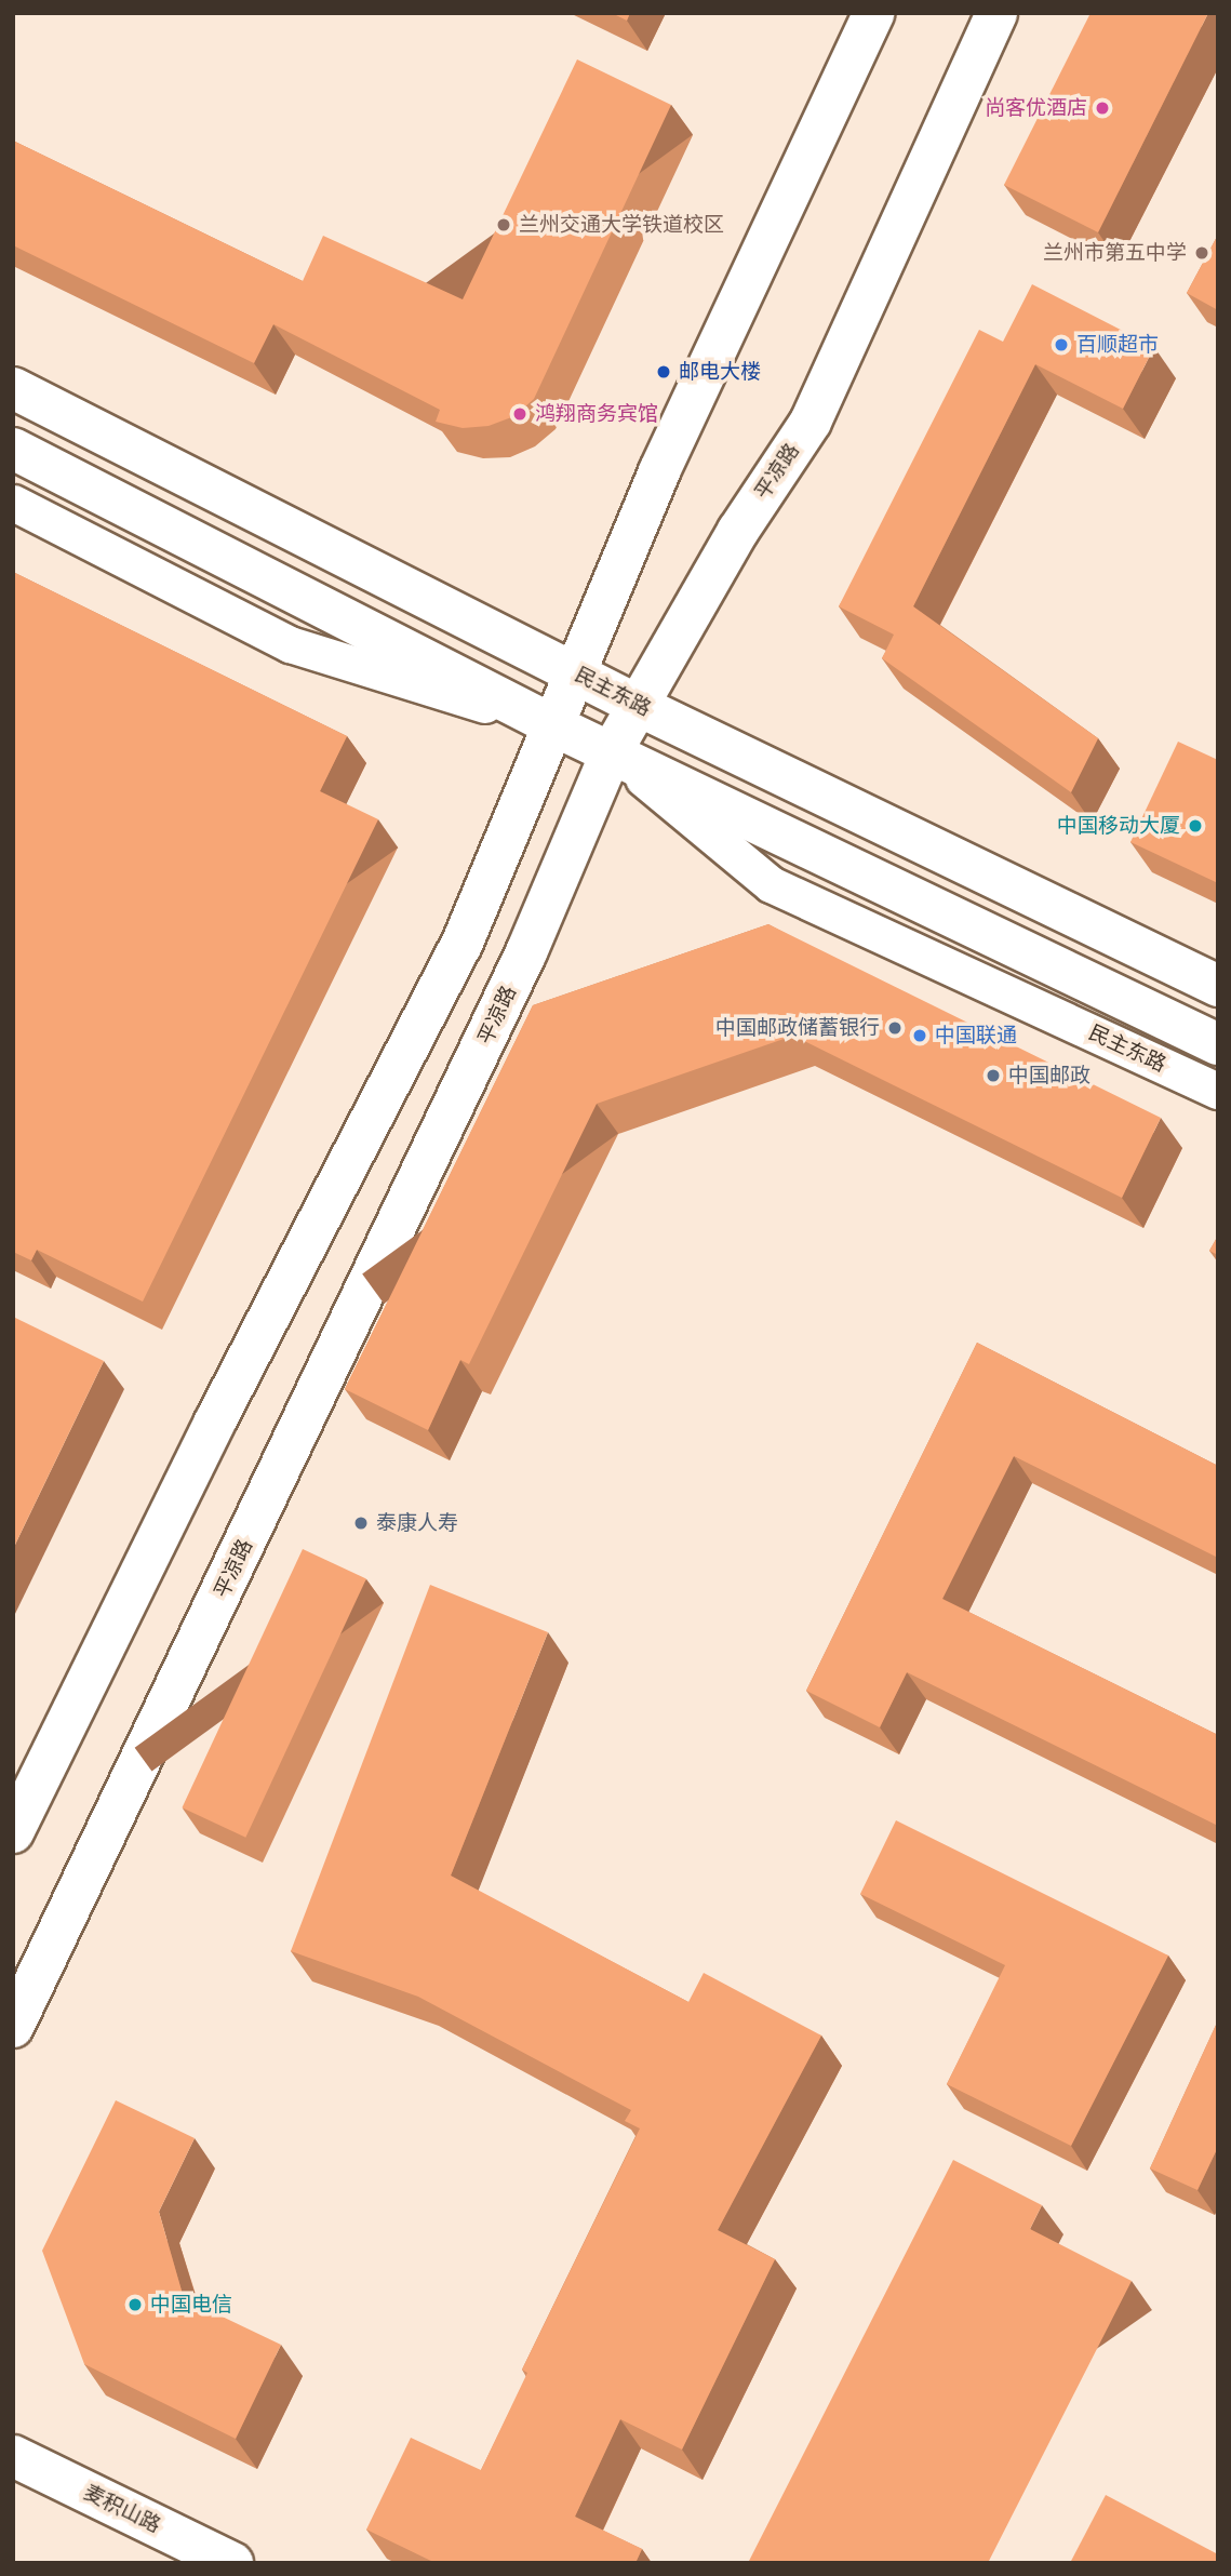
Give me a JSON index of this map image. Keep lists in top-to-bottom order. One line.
{"streets":{"street":["平凉路","民主东路","麦积山路"]},"crossings":[["平凉路","民主东路"]],"places":["尚客优酒店","兰州交通大学铁道校区","兰州市第五中学","百顺超市","邮电大楼","鸿翔商务宾馆","中国移动大厦","中国邮政储蓄银行","中国联通","中国邮政","泰康人寿","中国电信"]}
